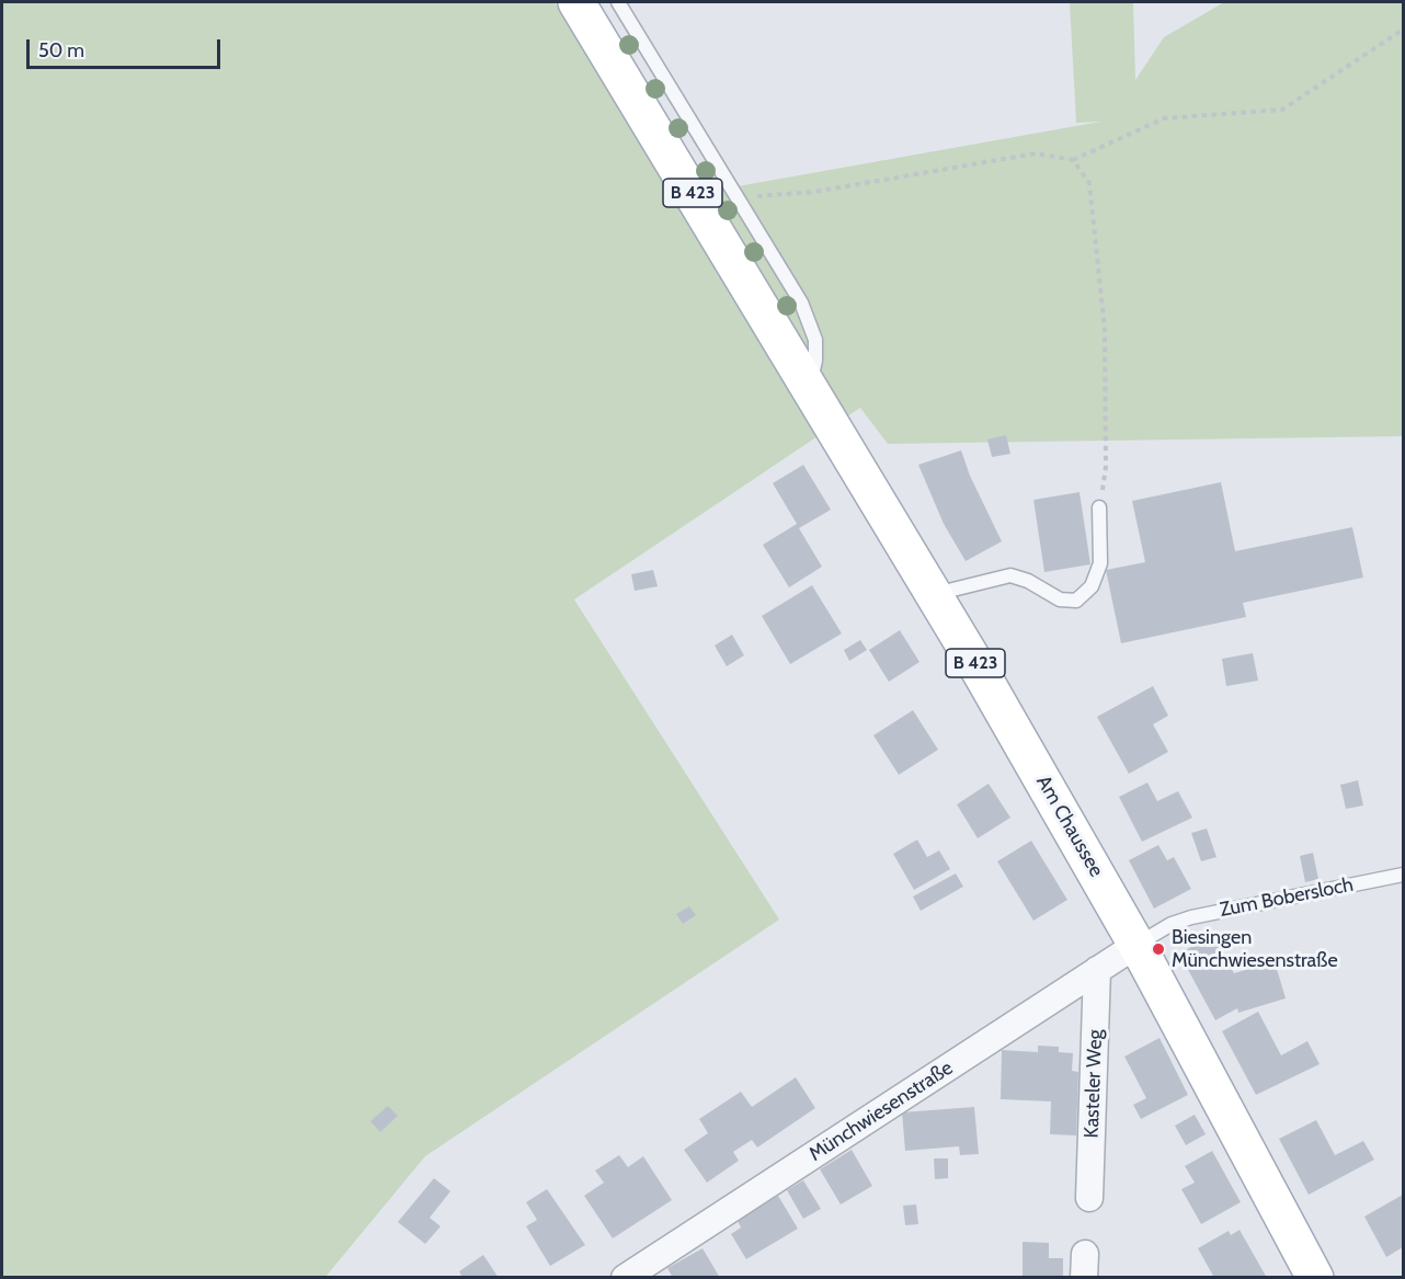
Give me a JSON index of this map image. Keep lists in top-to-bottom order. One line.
{"streets":{"main road":["B 423","Am Chaussee"],"street":["Kasteler Weg","Münchwiesenstraße"],"lane":["Zum Bobersloch"]},"crossings":[["B 423","Am Chaussee"],["Am Chaussee","Zum Bobersloch"],["Am Chaussee","Münchwiesenstraße"],["Zum Bobersloch","Münchwiesenstraße"],["Kasteler Weg","Münchwiesenstraße"]],"places":["Biesingen Münchwiesenstraße"],"scale_bar":"50 m"}
